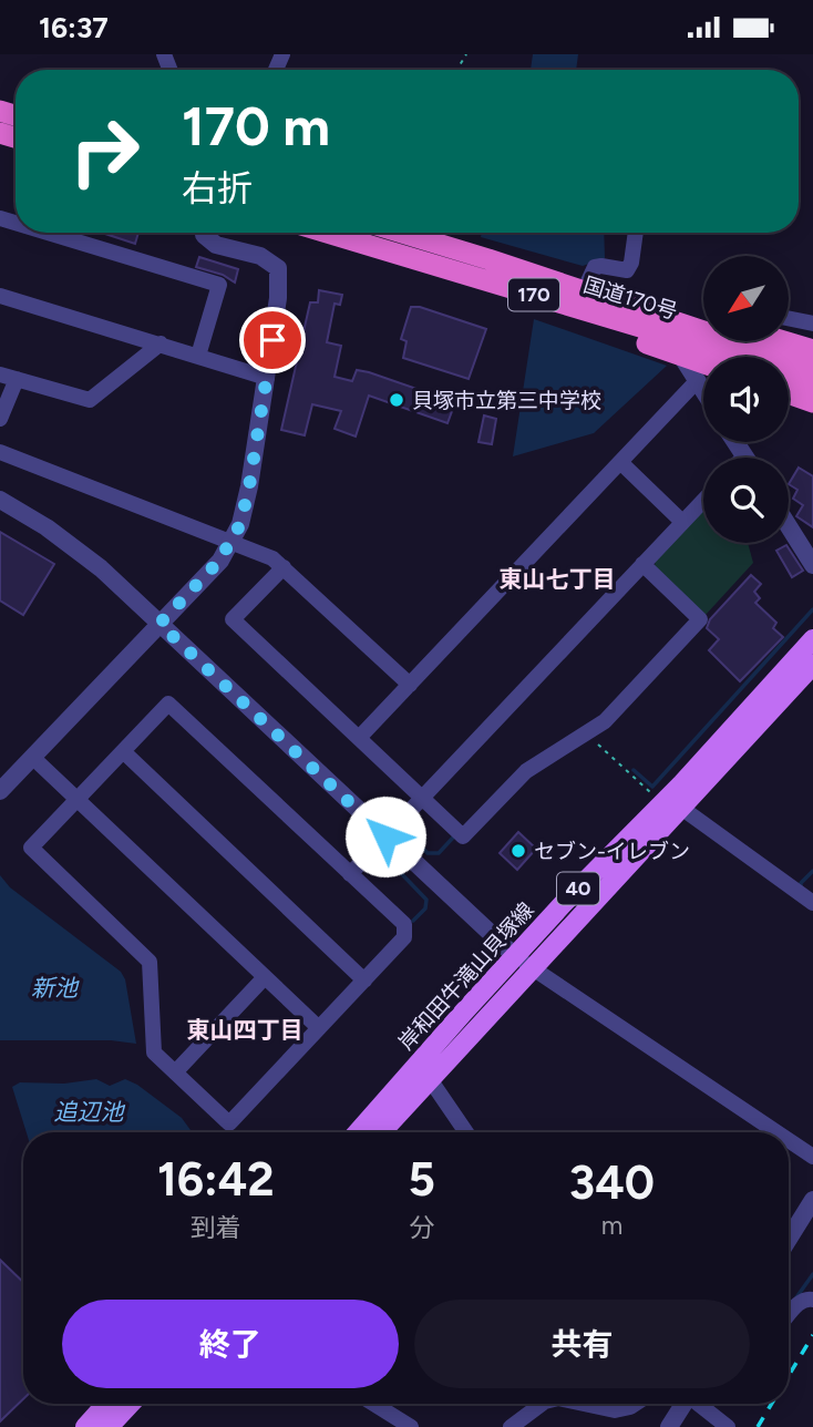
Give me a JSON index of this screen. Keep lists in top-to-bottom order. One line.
{"streets":{"highway":["170","国道170号"],"main road":["40","岸和田牛滝山貝塚線"]},"districts":["東山七丁目","東山四丁目"],"water":["新池","追辺池"],"places":["貝塚市立第三中学校","セブン-イレブン"],"north":"bottom left","page":{"status":"16:37","turn":["170 m","右折"],"eta":["16:42","到着","5","分","340","m"],"buttons":["終了","共有"]}}
